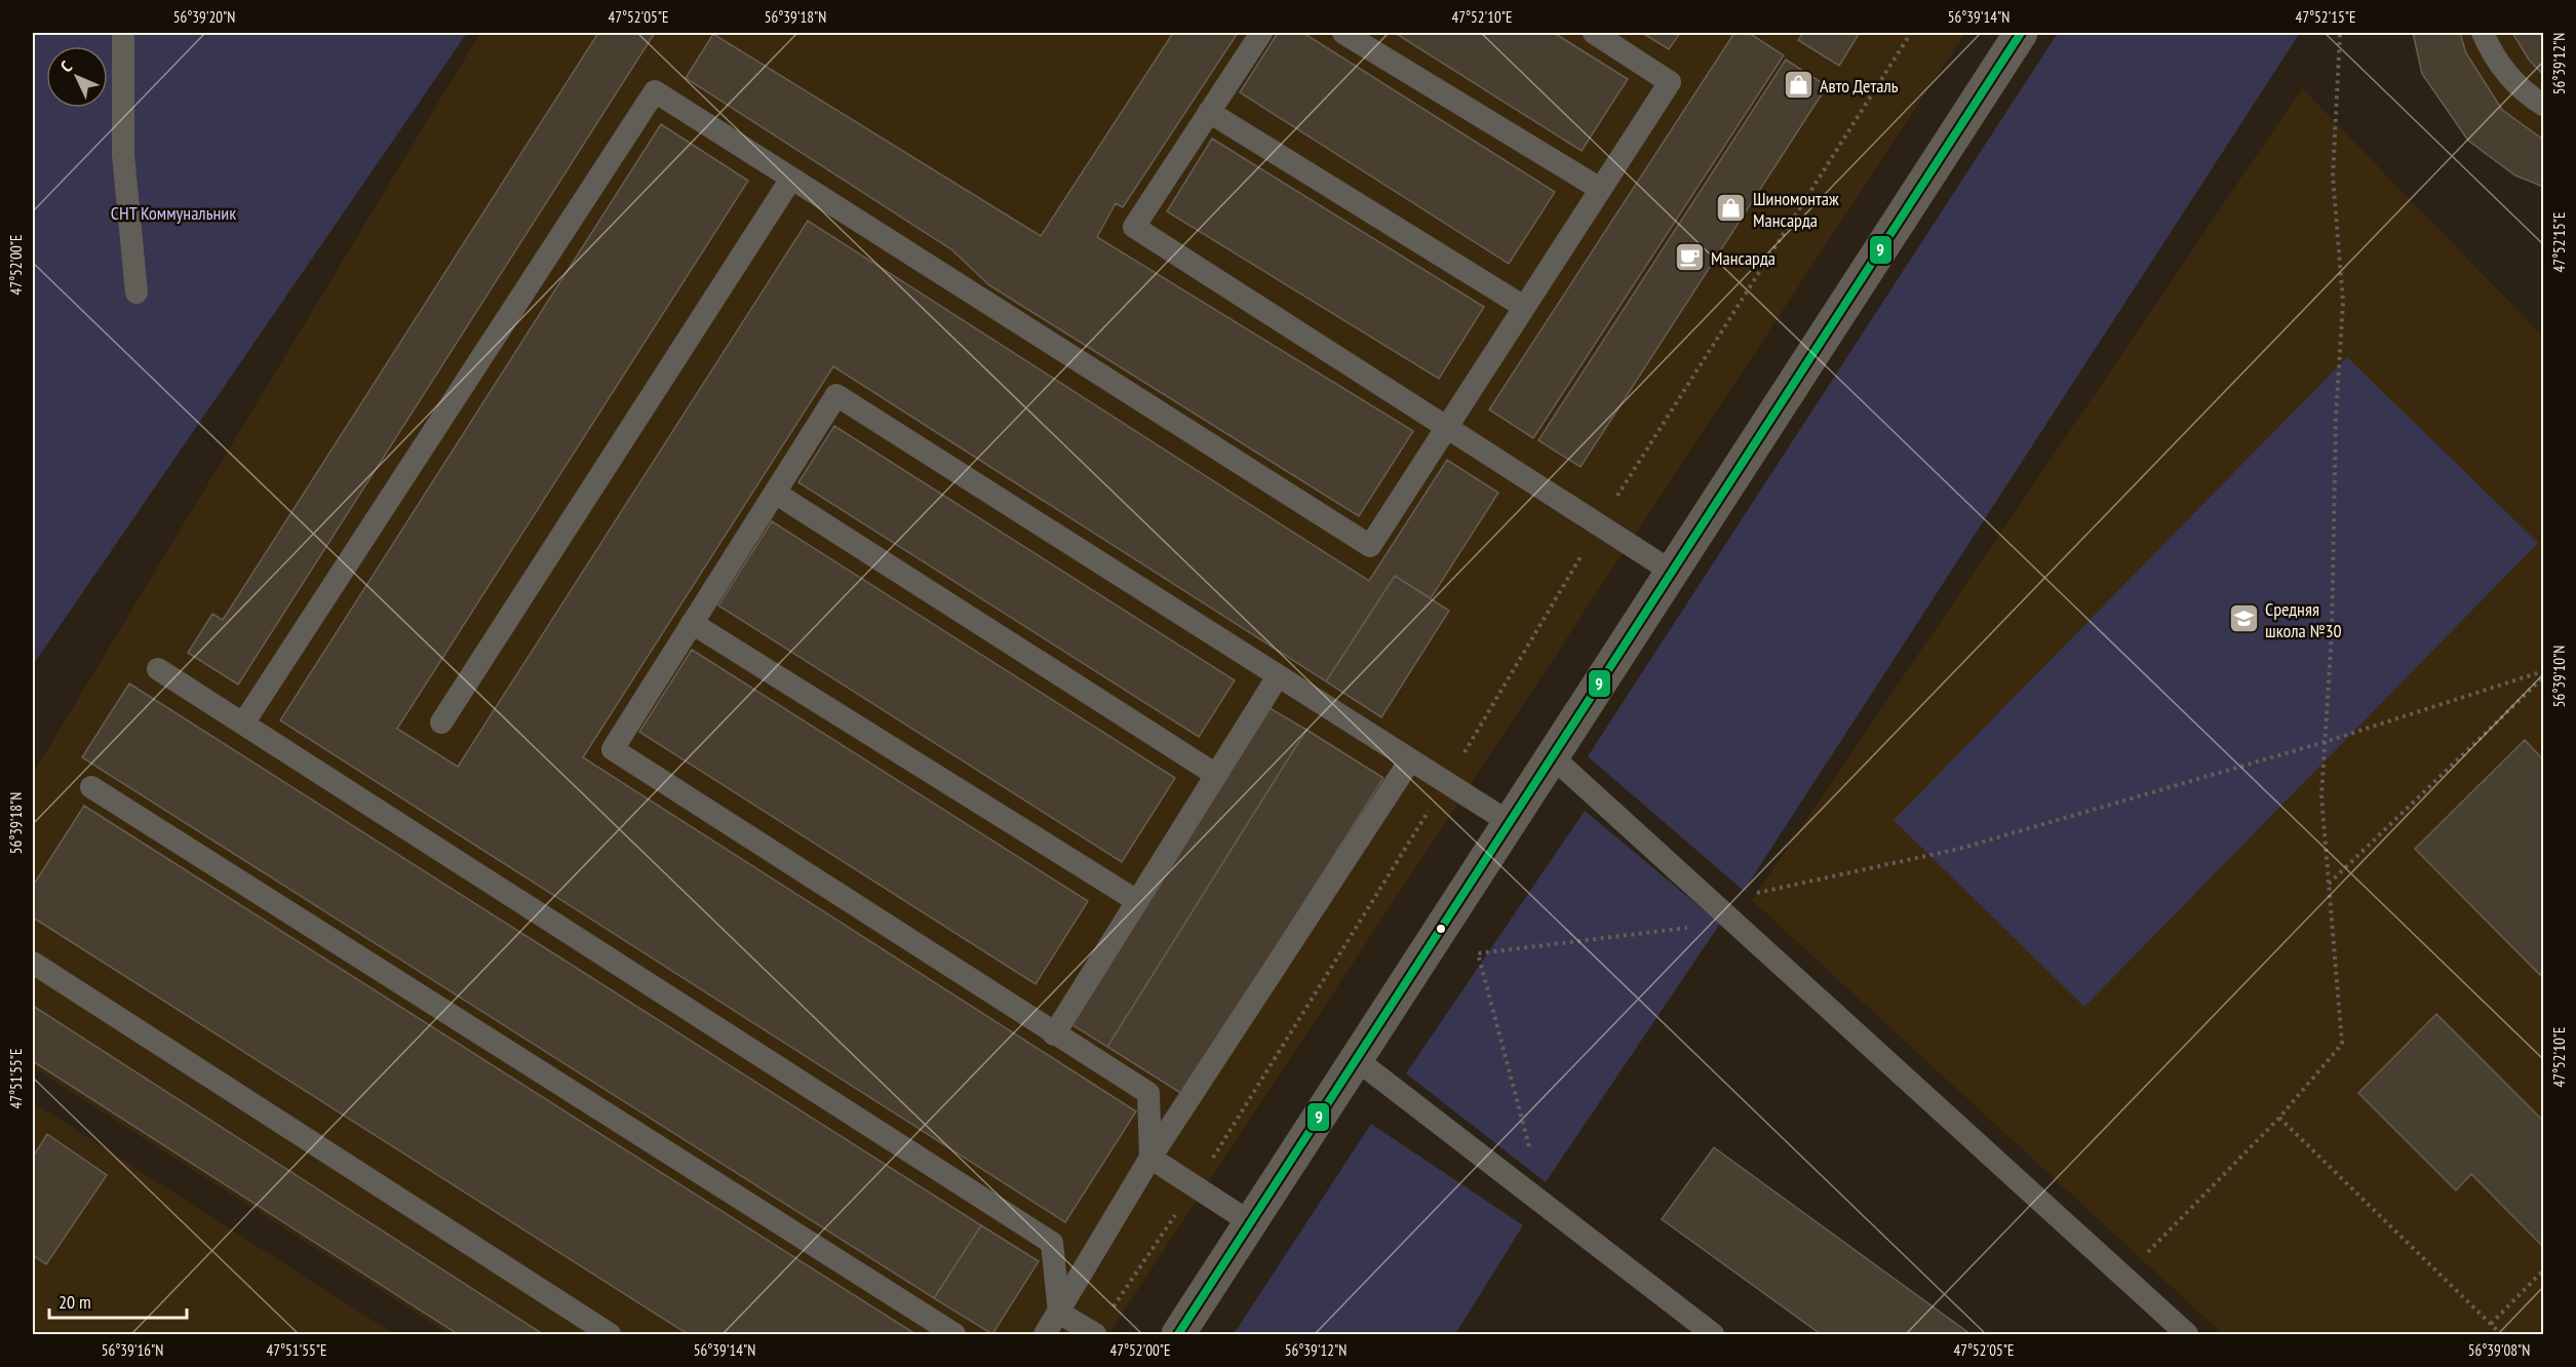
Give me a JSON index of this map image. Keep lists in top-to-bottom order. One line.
{"parks":["СНТ Коммунальник"],"places":{"shop":["Авто Деталь","Шиномонтаж Мансарда"],"cafe":["Мансарда"],"school or university":["Средняя школа №30"]},"lines":["transit line 9"],"scale_bar":"20 m","north":"top left","coordinates":["56°39'20\"N","47°52'05\"E","56°39'18\"N","47°52'10\"E","56°39'14\"N","47°52'15\"E","56°39'12\"N","47°52'00\"E","56°39'10\"N","47°51'55\"E","56°39'16\"N","56°39'08\"N"]}
